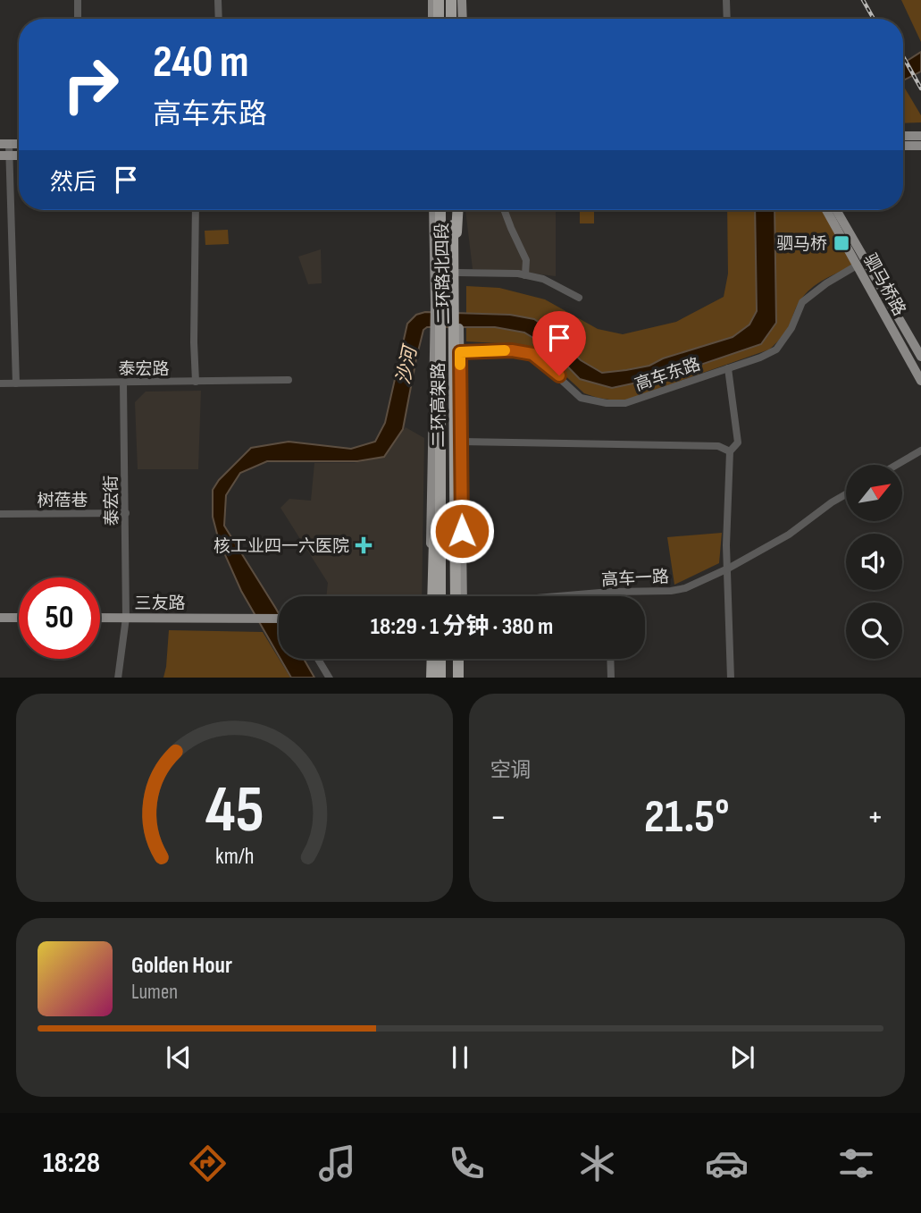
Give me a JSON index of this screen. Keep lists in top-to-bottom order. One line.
{"streets":{"highway":["二环高架路"],"main road":["二环路北四段","驷马桥路","三友路"],"street":["泰宏路","高车东路","树蓓巷","泰宏街","高车一路"]},"crossings":[["二环路北四段","高车东路"],["驷马桥路","高车东路"],["泰宏路","泰宏街"],["树蓓巷","泰宏街"],["泰宏街","三友路"]],"water":["沙河"],"places":{"transit":["驷马桥"],"health":["核工业四一六医院"]},"north":"top right","page":{"turn":["240 m","高车东路"],"then":"然后","limit":"50","trip":"18:29 · 1 分钟 · 380 m","tile":"空调","heat":["−","21.5°","+"],"song":["Golden Hour","Lumen"],"tabs":"18:28","gauge":["45","km/h"]}}
